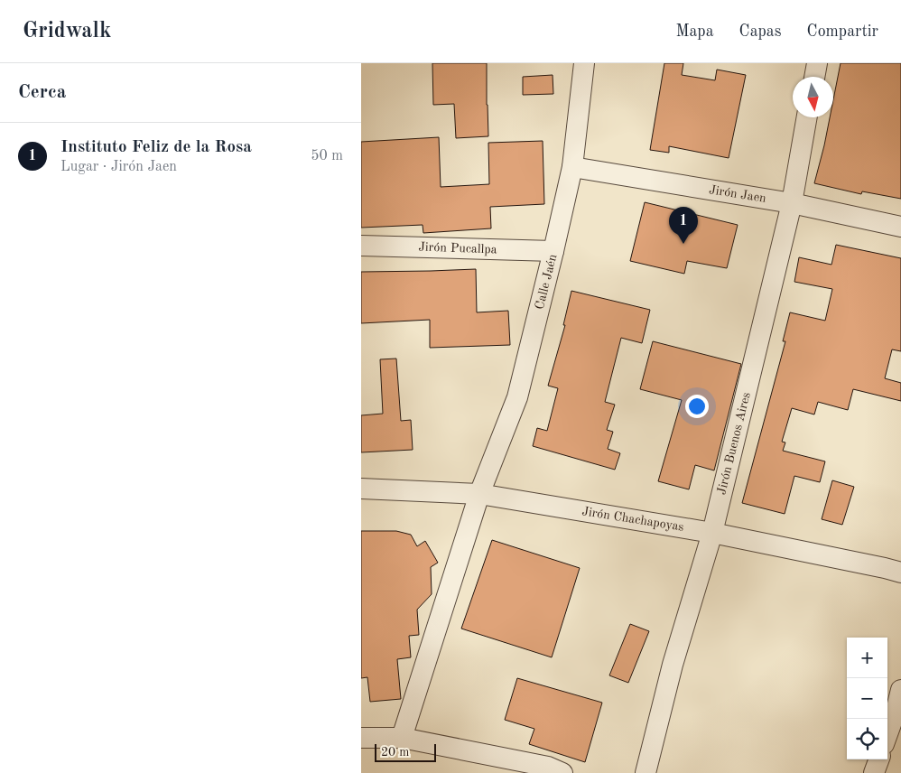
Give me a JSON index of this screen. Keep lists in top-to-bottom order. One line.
{"streets":{"street":["Jirón Jaen","Jirón Pucallpa","Calle Jaén","Jirón Buenos Aires","Jirón Chachapoyas"]},"crossings":[["Jirón Jaen","Calle Jaén"],["Jirón Jaen","Jirón Buenos Aires"],["Jirón Pucallpa","Calle Jaén"],["Calle Jaén","Jirón Chachapoyas"],["Jirón Buenos Aires","Jirón Chachapoyas"]],"scale_bar":"20 m","north":"bottom","page":{"header":"Gridwalk","nav":["Mapa","Capas","Compartir"],"heading":"Cerca","list":[{"mark":"1","name":"Instituto Feliz de la Rosa","note":"Lugar · Jirón Jaen","value":"50 m"}],"pins":"1","map_buttons":["+","−"],"scale":"20 m"}}
